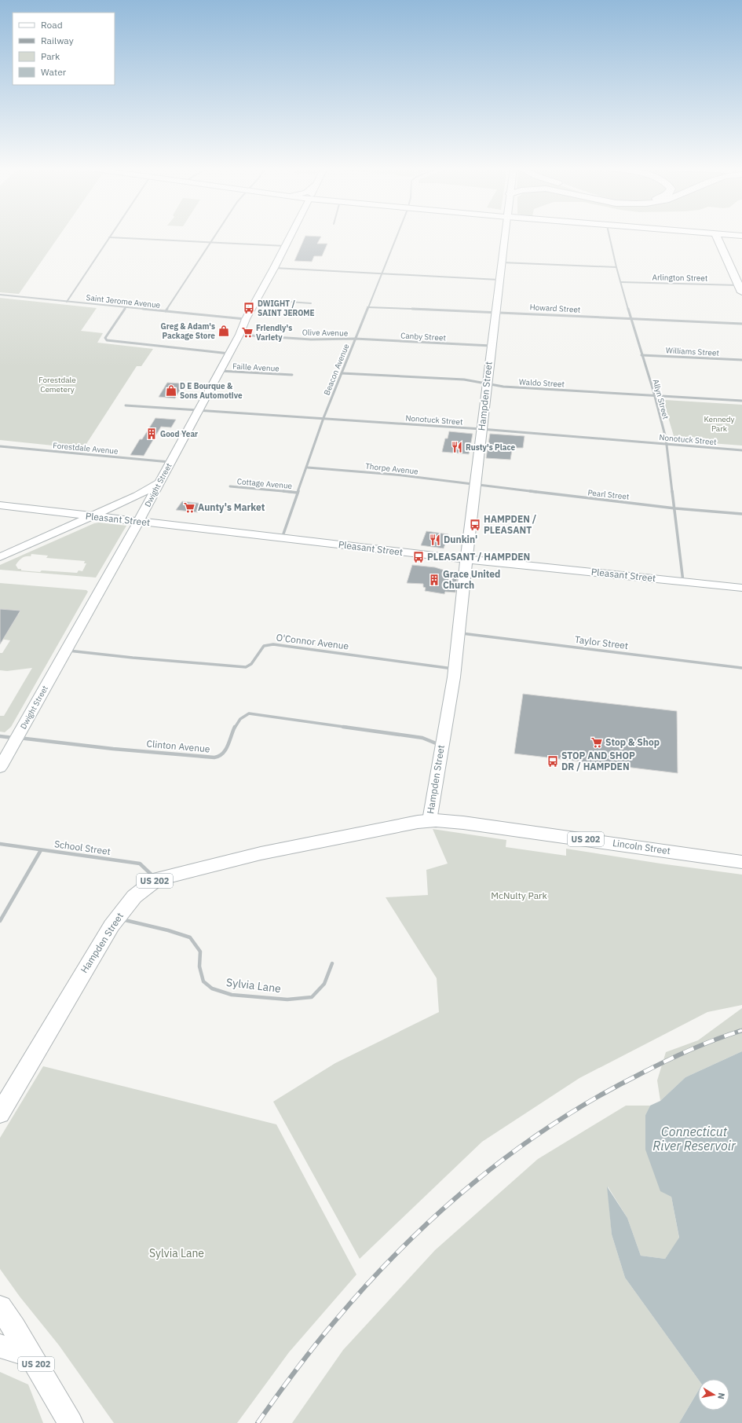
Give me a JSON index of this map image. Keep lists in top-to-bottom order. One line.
{"streets":{"main road":["Hampden Street","Dwight Street","Pleasant Street","US 202","Lincoln Street"],"street":["Arlington Street","Saint Jerome Avenue","Howard Street","Olive Avenue","Canby Street","Williams Street","Faille Avenue","Beacon Avenue","Waldo Street","Allyn Street","Nonotuck Street","Forestdale Avenue","Thorpe Avenue","Cottage Avenue","Pearl Street","O'Connor Avenue","Taylor Street","Clinton Avenue","School Street","Sylvia Lane"]},"crossings":[["Arlington Street","Allyn Street"],["Saint Jerome Avenue","Dwight Street"],["Howard Street","Beacon Avenue"],["Howard Street","Hampden Street"],["Howard Street","Allyn Street"],["Olive Avenue","Canby Street"],["Olive Avenue","Beacon Avenue"],["Olive Avenue","Dwight Street"],["Canby Street","Beacon Avenue"],["Canby Street","Hampden Street"],["Williams Street","Allyn Street"],["Faille Avenue","Dwight Street"],["Beacon Avenue","Waldo Street"],["Beacon Avenue","Nonotuck Street"],["Beacon Avenue","Thorpe Avenue"],["Beacon Avenue","Cottage Avenue"],["Beacon Avenue","Pleasant Street"],["Waldo Street","Hampden Street"],["Waldo Street","Allyn Street"],["Hampden Street","Nonotuck Street"],["Hampden Street","Thorpe Avenue"],["Hampden Street","Pearl Street"],["Hampden Street","Pleasant Street"],["Hampden Street","O'Connor Avenue"],["Hampden Street","Taylor Street"],["Hampden Street","Clinton Avenue"],["Hampden Street","Lincoln Street"],["Hampden Street","School Street"],["Hampden Street","Sylvia Lane"],["Allyn Street","Nonotuck Street"],["Allyn Street","Pearl Street"],["Allyn Street","Pleasant Street"],["Nonotuck Street","Dwight Street"],["Forestdale Avenue","Dwight Street"],["Thorpe Avenue","Pearl Street"],["Dwight Street","Pleasant Street"],["Dwight Street","O'Connor Avenue"],["Dwight Street","Clinton Avenue"]],"water":["Connecticut River Reservoir"],"parks":["Forestdale Cemetery","Kennedy Park","McNulty Park","Sylvia Lane"],"places":{"bus stop":["DWIGHT / SAINT JEROME","HAMPDEN / PLEASANT","PLEASANT / HAMPDEN","STOP AND SHOP DR / HAMPDEN"],"shop":["Greg & Adam's Package Store","D E Bourque & Sons Automotive"],"supermarket":["Friendly's Variety","Aunty's Market","Stop & Shop"],"building":["Good Year","Grace United Church"],"restaurant":["Rusty's Place","Dunkin'"]},"legend":["Road","Railway","Park","Water"],"north":"right"}
